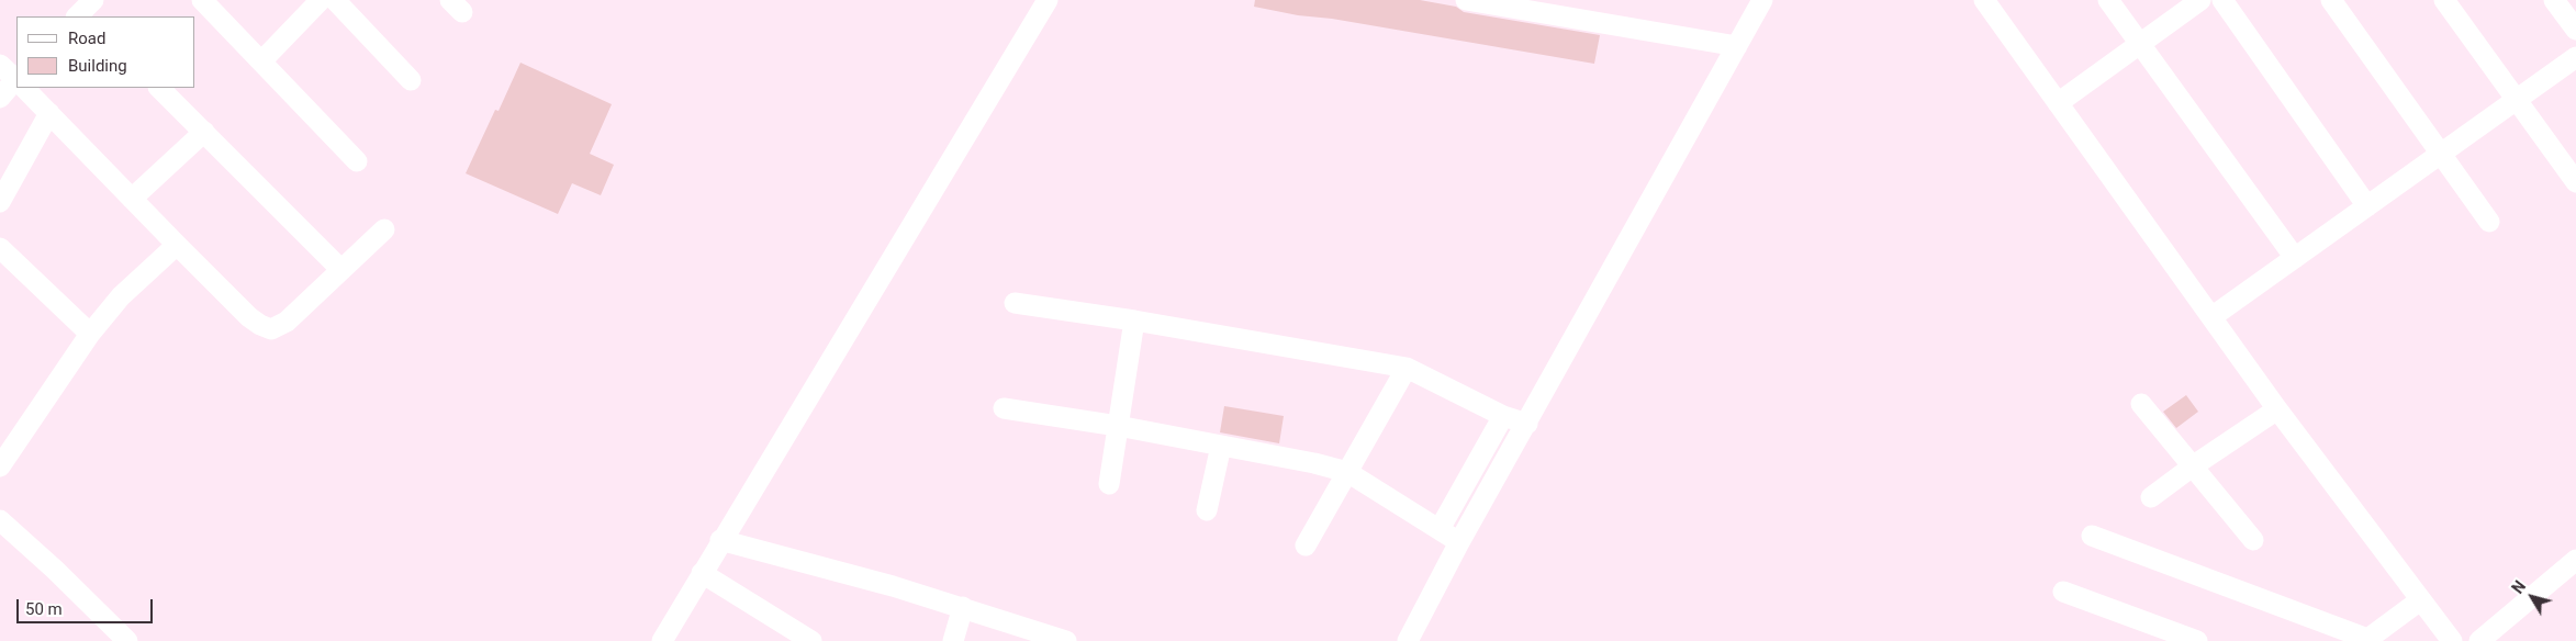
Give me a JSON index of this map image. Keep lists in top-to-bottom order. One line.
{"legend":["Road","Building"],"scale_bar":"50 m","north":"top left"}
